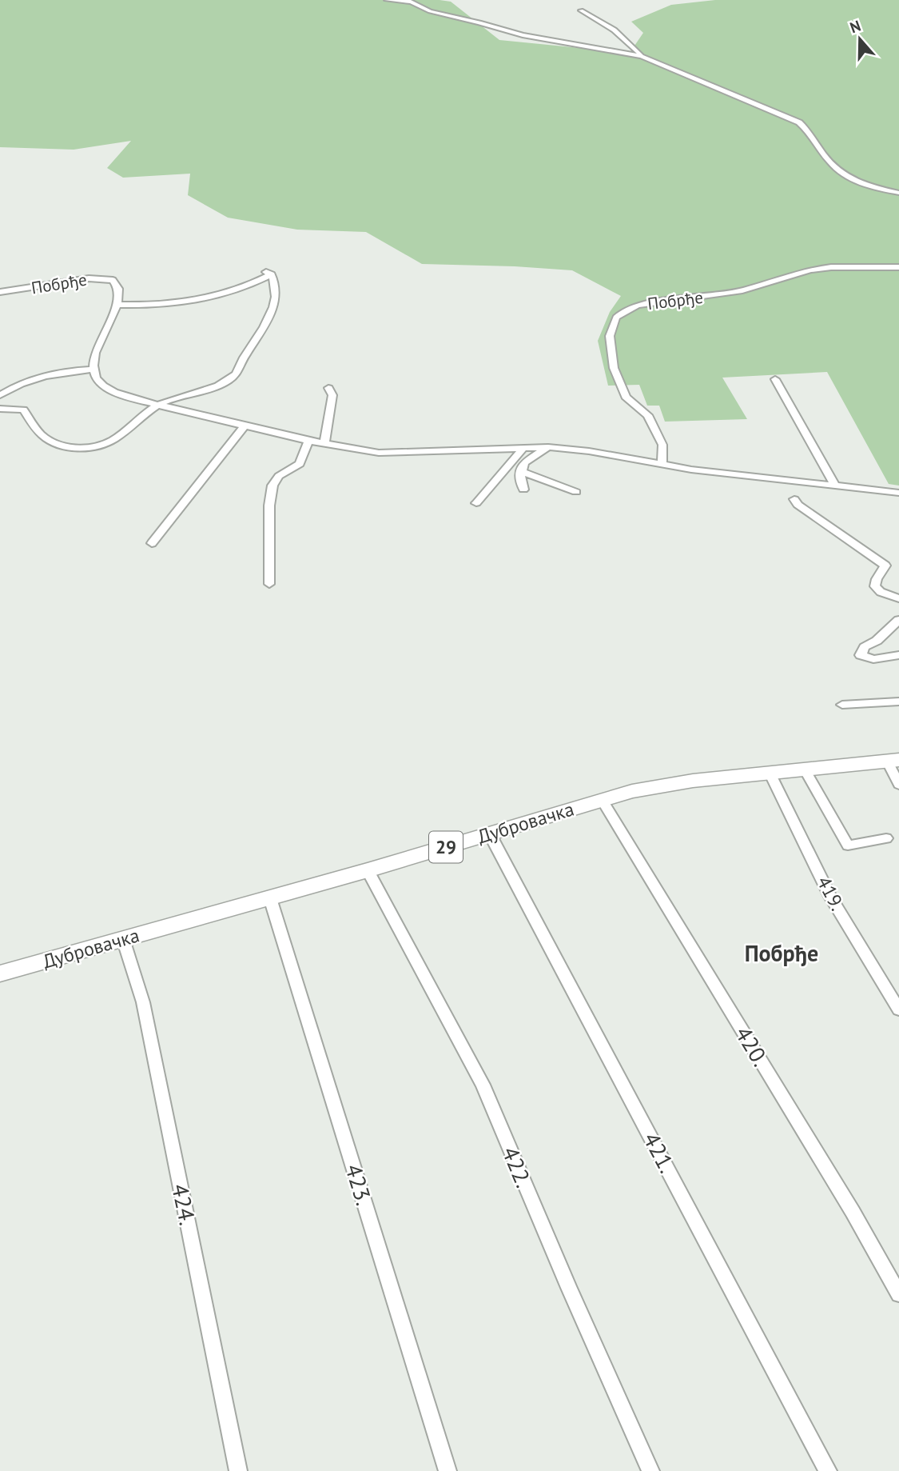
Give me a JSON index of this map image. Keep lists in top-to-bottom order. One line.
{"streets":{"main road":["Дубровачка","29"],"street":["Побрђе","419.","420.","421.","422.","423.","424."]},"crossings":[["Дубровачка","419."],["Дубровачка","420."],["Дубровачка","421."],["Дубровачка","422."],["Дубровачка","423."],["Дубровачка","424."]],"districts":["Побрђе"],"north":"top"}
